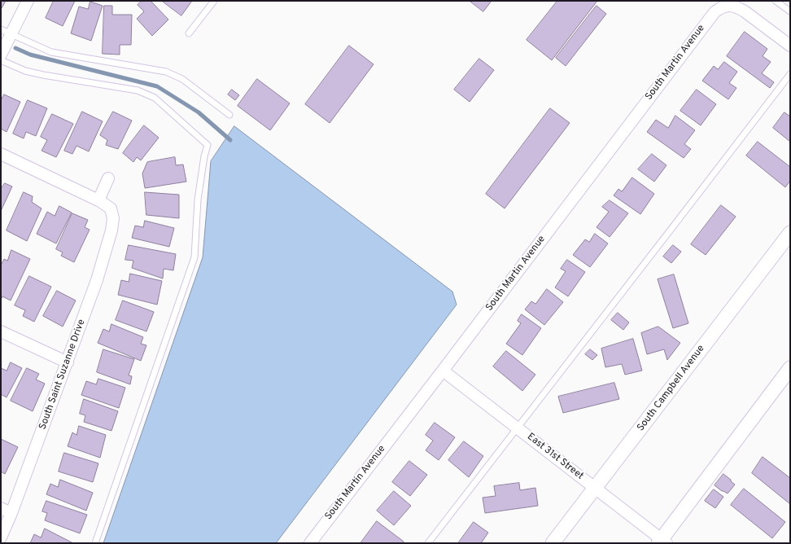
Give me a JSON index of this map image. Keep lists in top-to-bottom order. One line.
{"streets":{"street":["South Martin Avenue","South Saint Suzanne Drive","South Campbell Avenue","East 31st Street"]},"crossings":[["South Martin Avenue","East 31st Street"],["South Campbell Avenue","East 31st Street"]]}
